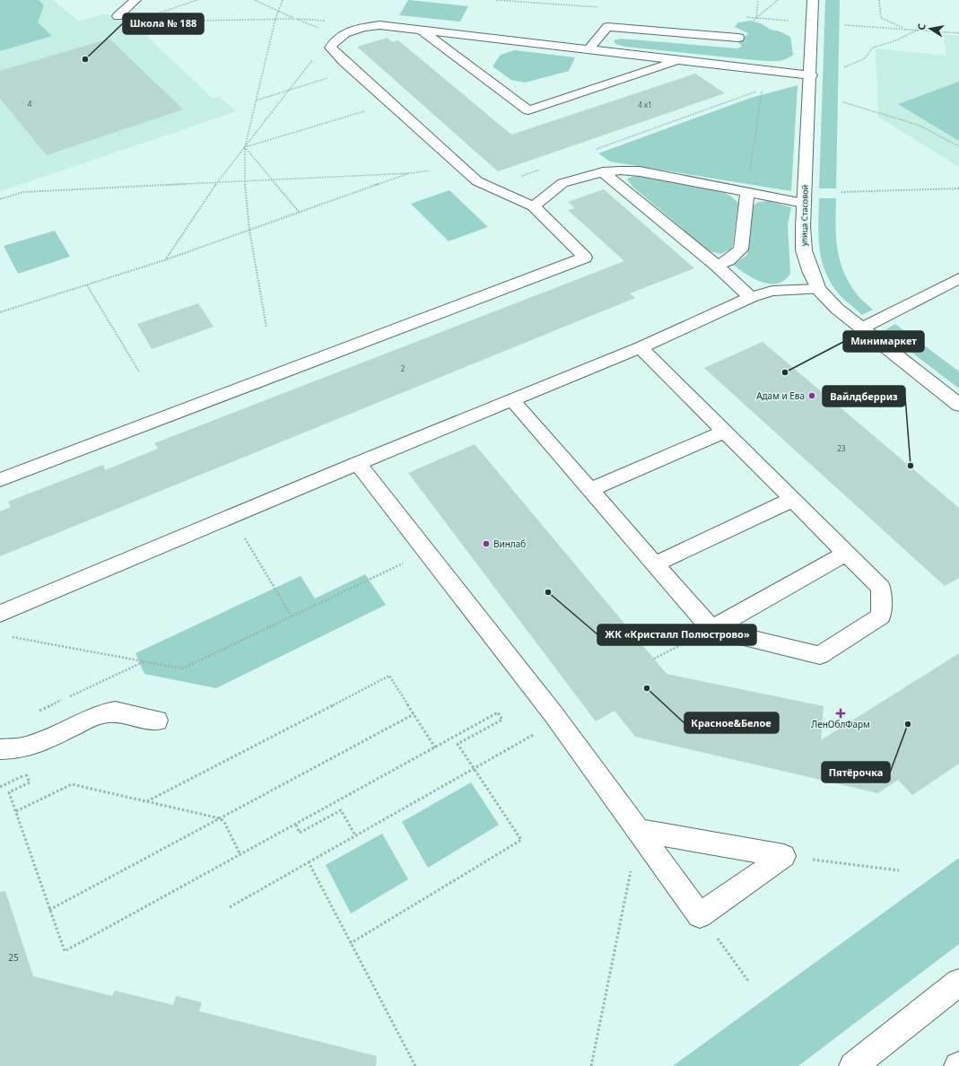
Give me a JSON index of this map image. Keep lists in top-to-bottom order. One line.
{"streets":{"street":["улица Стасовой"]},"places":{"other":["Школа № 188","Минимаркет","Адам и Ева","Вайлдберриз","Винлаб","ЖК «Кристалл Полюстрово»","Красное&Белое","Пятёрочка"],"health":["ЛенОблФарм"]},"house_numbers":["4","4 к1","2","23","25"],"north":"left"}
